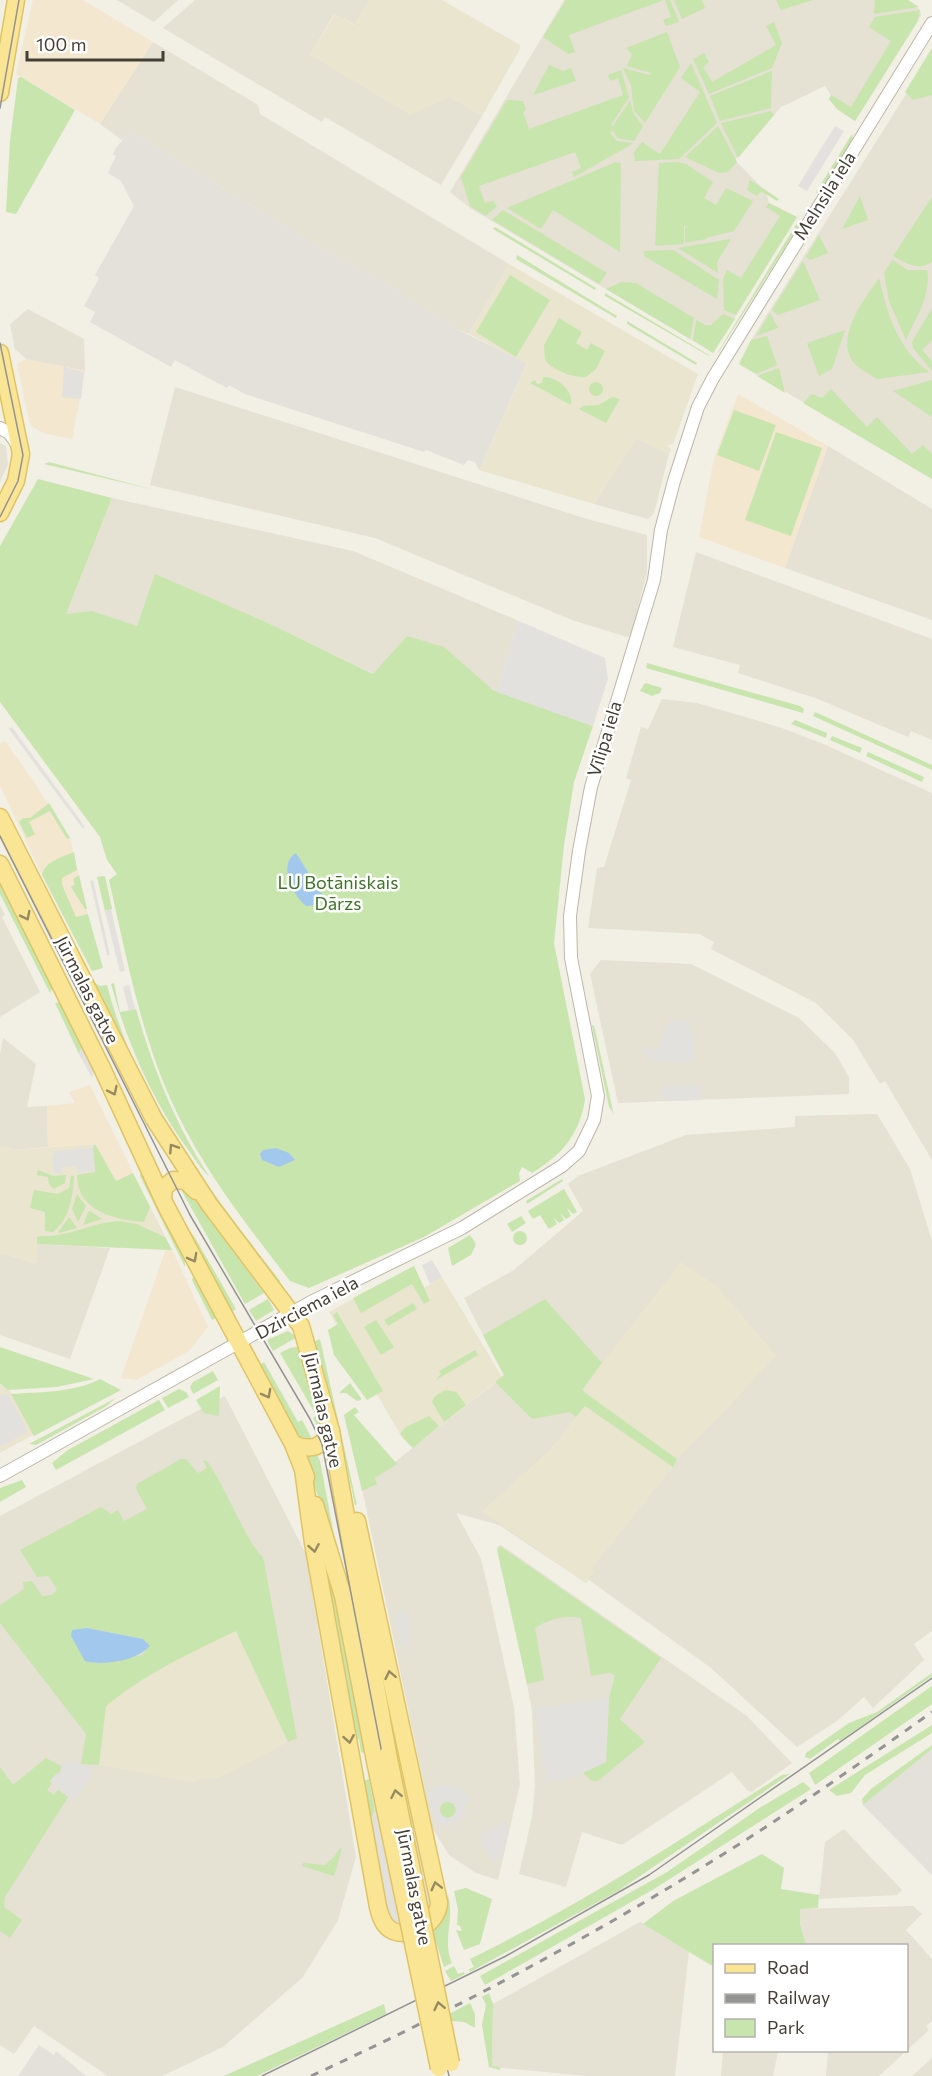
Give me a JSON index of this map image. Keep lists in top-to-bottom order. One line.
{"streets":{"main road":["Jūrmalas gatve"],"street":["Melnsila iela","Vīlipa iela","Dzirciema iela"]},"crossings":[["Melnsila iela","Vīlipa iela"],["Vīlipa iela","Dzirciema iela"],["Jūrmalas gatve","Dzirciema iela"]],"parks":["LU Botāniskais Dārzs"],"legend":["Road","Railway","Park"],"scale_bar":"100 m"}
